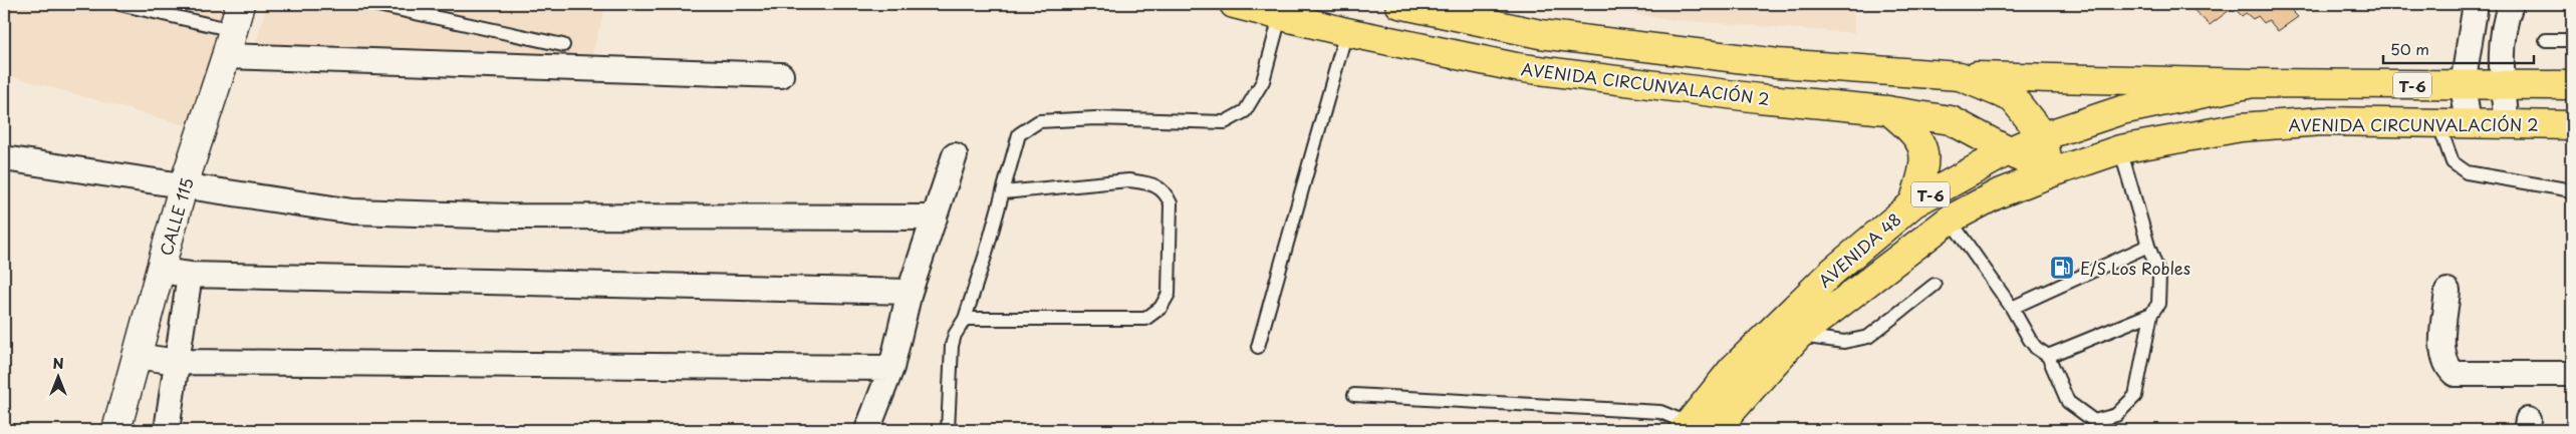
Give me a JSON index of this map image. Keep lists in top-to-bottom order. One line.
{"streets":{"highway":["AVENIDA CIRCUNVALACIÓN 2","T-6","AVENIDA 48"],"street":["CALLE 115"]},"crossings":[["AVENIDA CIRCUNVALACIÓN 2","AVENIDA 48"],["T-6","AVENIDA 48"]],"places":{"fuel station":["E/S Los Robles"]},"scale_bar":"50 m","north":"top"}
